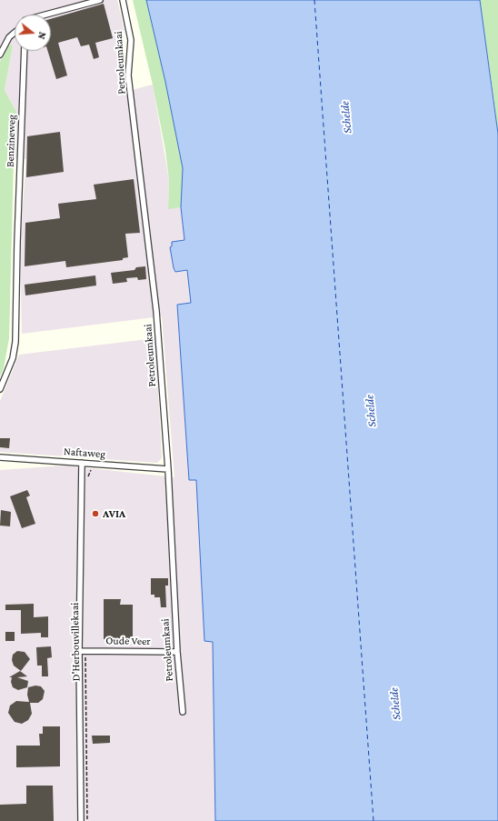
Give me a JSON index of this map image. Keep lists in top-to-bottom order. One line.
{"streets":{"street":["Petroleumkaai","Benzineweg","Naftaweg","Oude Veer","D'Herbouvillekaai"]},"crossings":[["Petroleumkaai","Naftaweg"],["Petroleumkaai","Oude Veer"],["Naftaweg","D'Herbouvillekaai"],["Oude Veer","D'Herbouvillekaai"]],"water":["Schelde"],"places":["AVIA"],"north":"right"}
